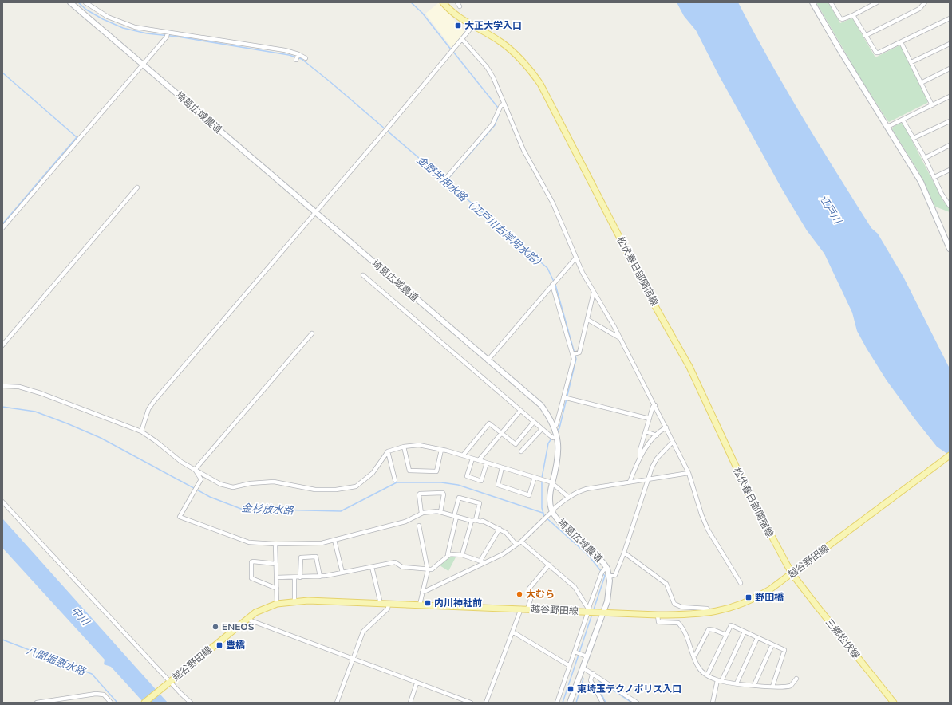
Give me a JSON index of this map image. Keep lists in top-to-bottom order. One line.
{"streets":{"main road":["松伏春日部関宿線","越谷野田線","三郷松伏線"],"street":["埼葛広域農道"]},"crossings":[["埼葛広域農道","越谷野田線"],["松伏春日部関宿線","越谷野田線"],["松伏春日部関宿線","三郷松伏線"],["越谷野田線","三郷松伏線"]],"water":["江戸川","金野井用水路（江戸川右岸用水路）","金杉放水路","中川","八間堀悪水路"],"places":{"transit":["大正大学入口","野田橋","内川神社前","豊橋","東埼玉テクノポリス入口"],"other":["大むら","ENEOS"]}}
